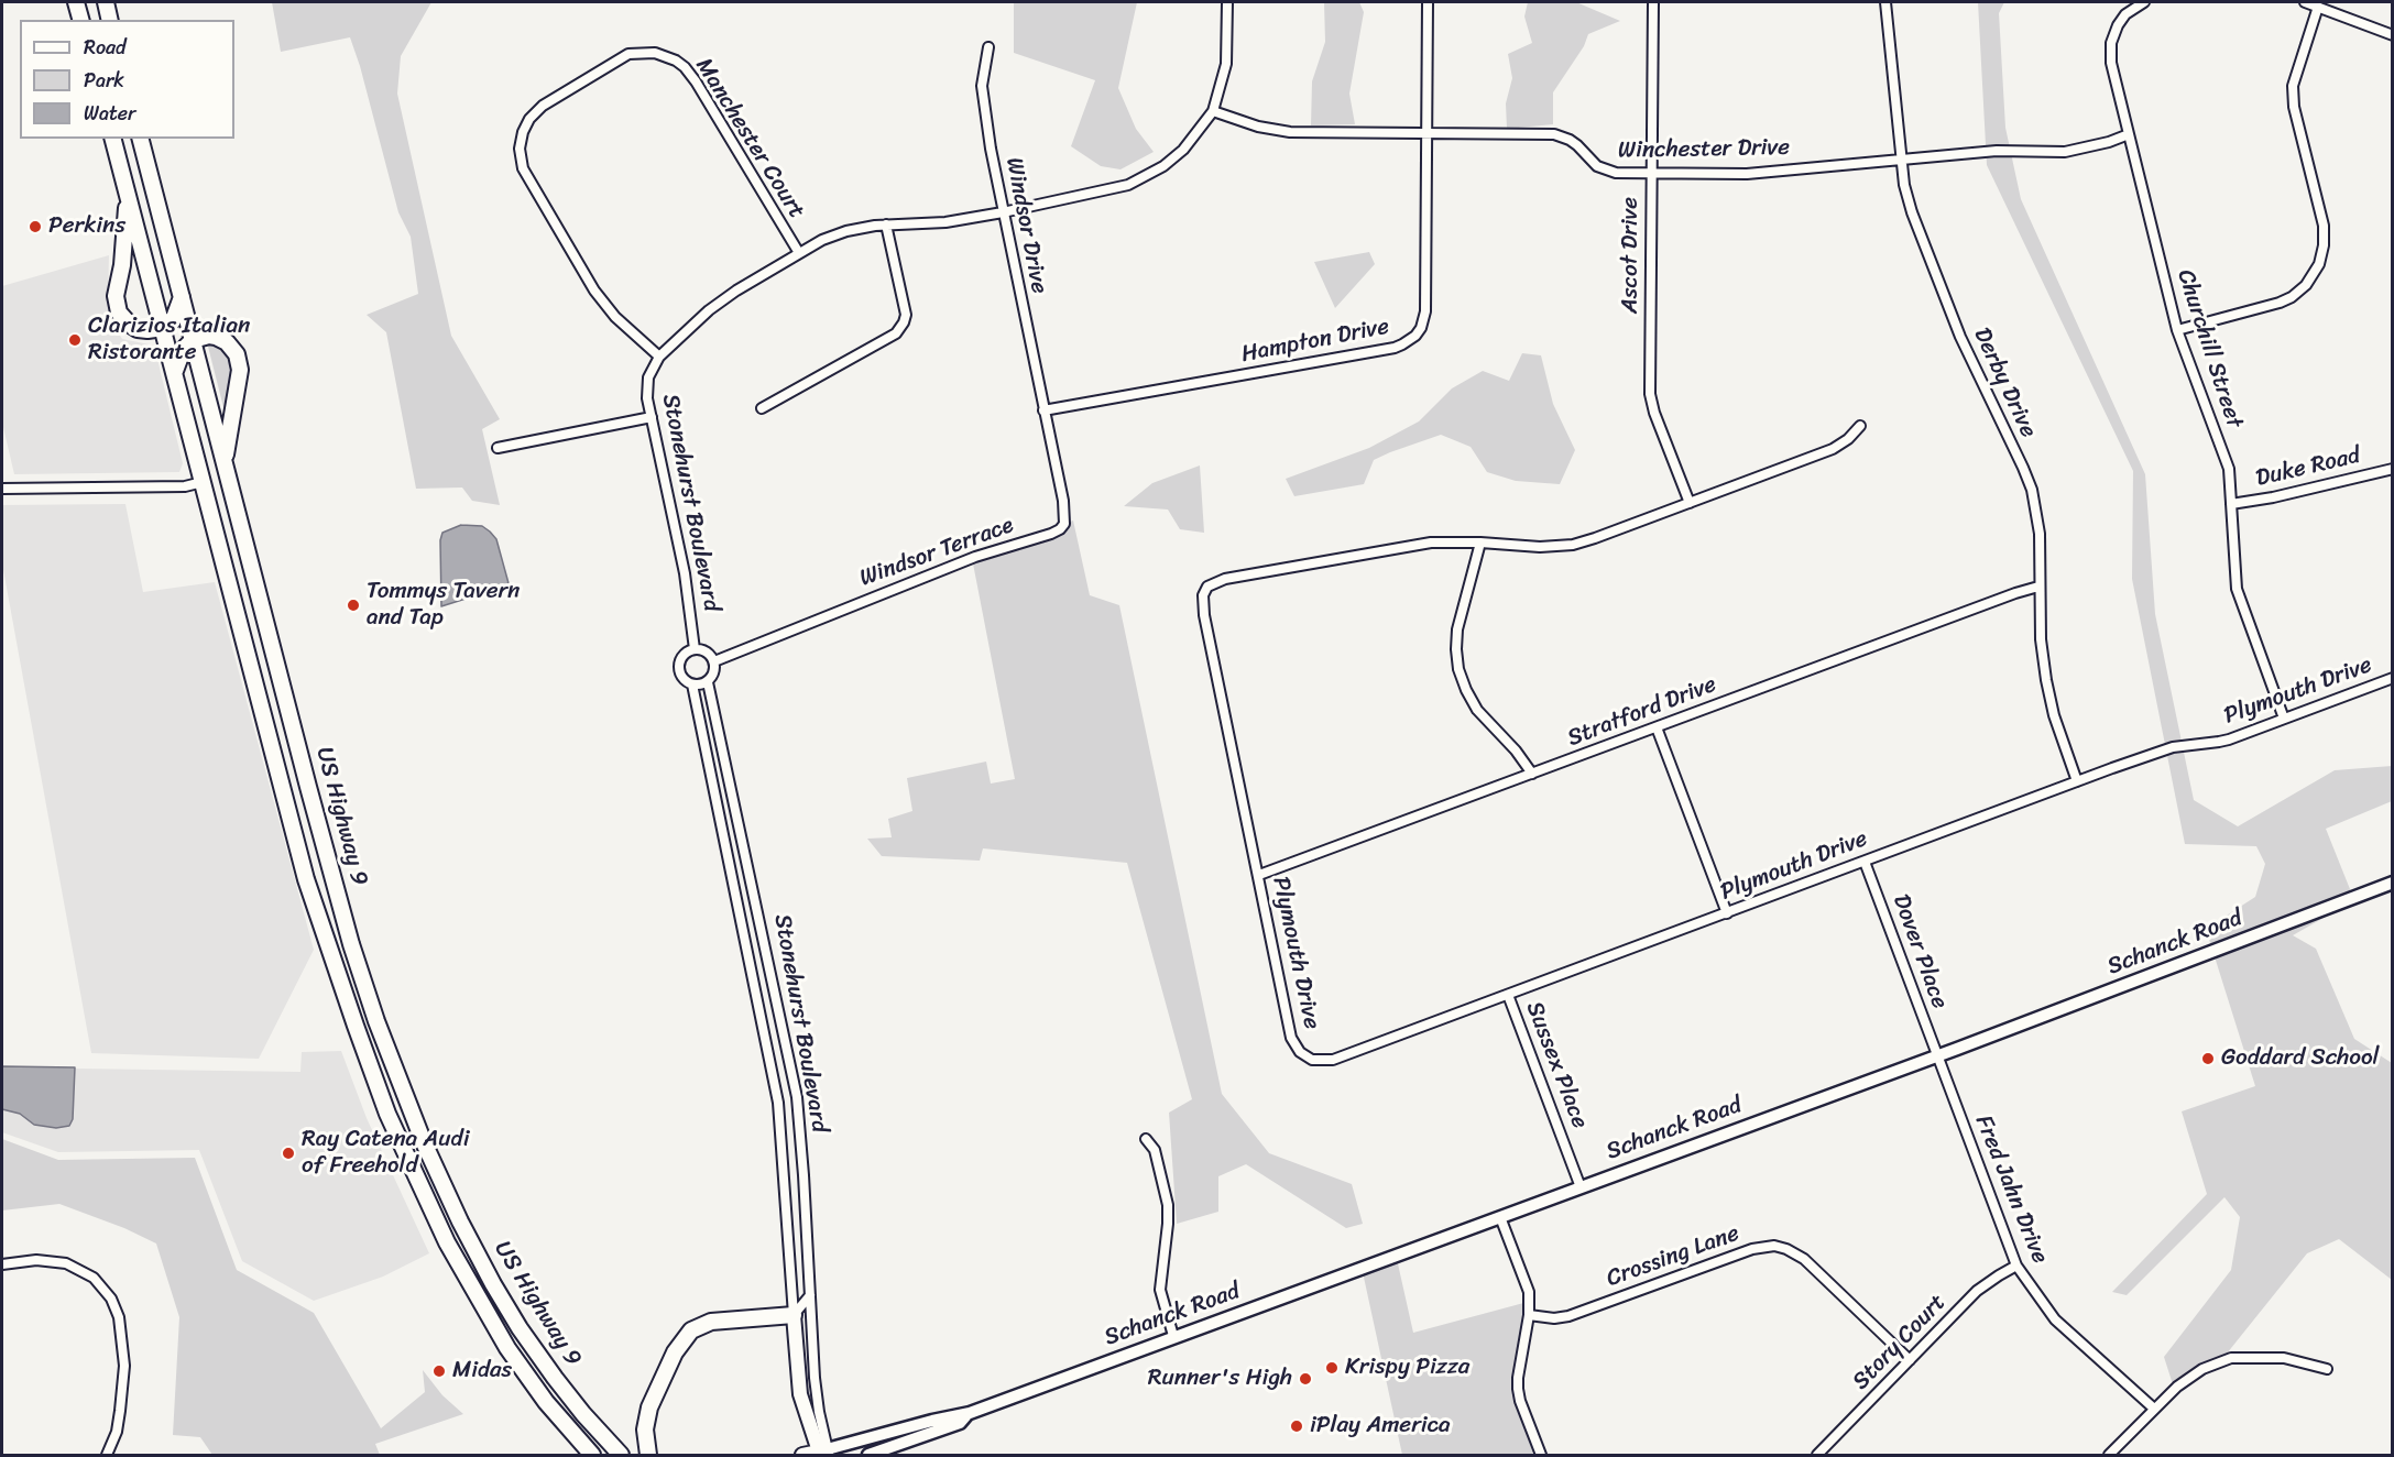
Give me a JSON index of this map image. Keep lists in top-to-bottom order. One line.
{"streets":{"highway":["US Highway 9"],"main road":["Stonehurst Boulevard","Schanck Road"],"street":["Manchester Court","Winchester Drive","Windsor Drive","Ascot Drive","Hampton Drive","Churchill Street","Derby Drive","Duke Road","Windsor Terrace","Plymouth Drive","Stratford Drive","Dover Place","Sussex Place","Fred Jahn Drive","Crossing Lane","Story Court"]},"crossings":[["Manchester Court","Stonehurst Boulevard"],["Winchester Drive","Ascot Drive"],["Winchester Drive","Hampton Drive"],["Winchester Drive","Churchill Street"],["Winchester Drive","Derby Drive"],["Winchester Drive","Stonehurst Boulevard"],["Windsor Drive","Hampton Drive"],["Windsor Drive","Stonehurst Boulevard"],["Windsor Drive","Windsor Terrace"],["Ascot Drive","Plymouth Drive"],["Hampton Drive","Windsor Terrace"],["Churchill Street","Duke Road"],["Churchill Street","Plymouth Drive"],["Derby Drive","Plymouth Drive"],["Derby Drive","Stratford Drive"],["Stonehurst Boulevard","Windsor Terrace"],["Stonehurst Boulevard","Schanck Road"],["Plymouth Drive","Stratford Drive"],["Plymouth Drive","Dover Place"],["Plymouth Drive","Sussex Place"],["Schanck Road","Dover Place"],["Schanck Road","Sussex Place"],["Schanck Road","Fred Jahn Drive"],["Dover Place","Fred Jahn Drive"],["Fred Jahn Drive","Story Court"],["Crossing Lane","Story Court"]],"places":["Perkins","Clarizios Italian Ristorante","Tommys Tavern and Tap","Goddard School","Ray Catena Audi of Freehold","Krispy Pizza","Midas","Runner's High","iPlay America"],"legend":["Road","Park","Water"]}
